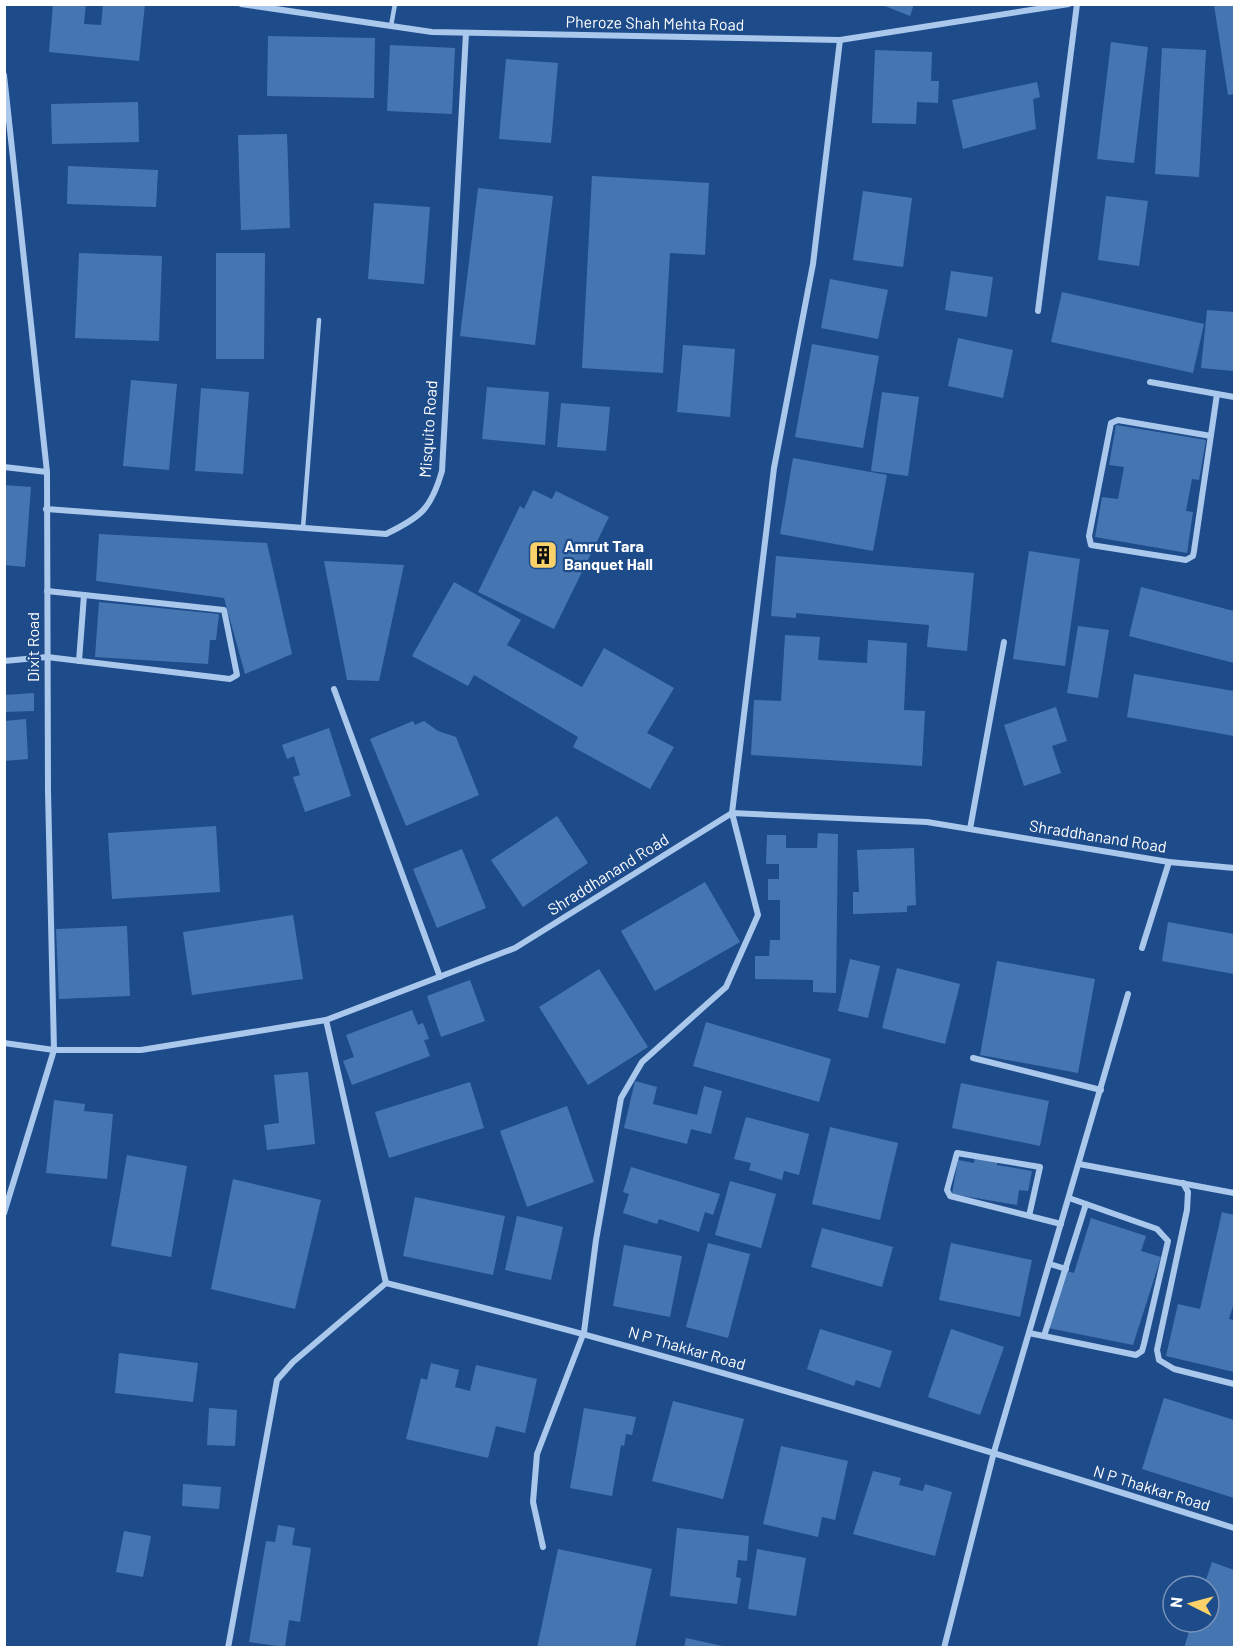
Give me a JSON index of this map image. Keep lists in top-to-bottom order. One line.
{"streets":{"street":["Pheroze Shah Mehta Road","Misquito Road","Dixit Road","Shraddhanand Road","N P Thakkar Road"]},"crossings":[["Pheroze Shah Mehta Road","Misquito Road"],["Misquito Road","Dixit Road"],["Dixit Road","Shraddhanand Road"]],"places":{"building":["Amrut Tara Banquet Hall"]},"north":"left"}
